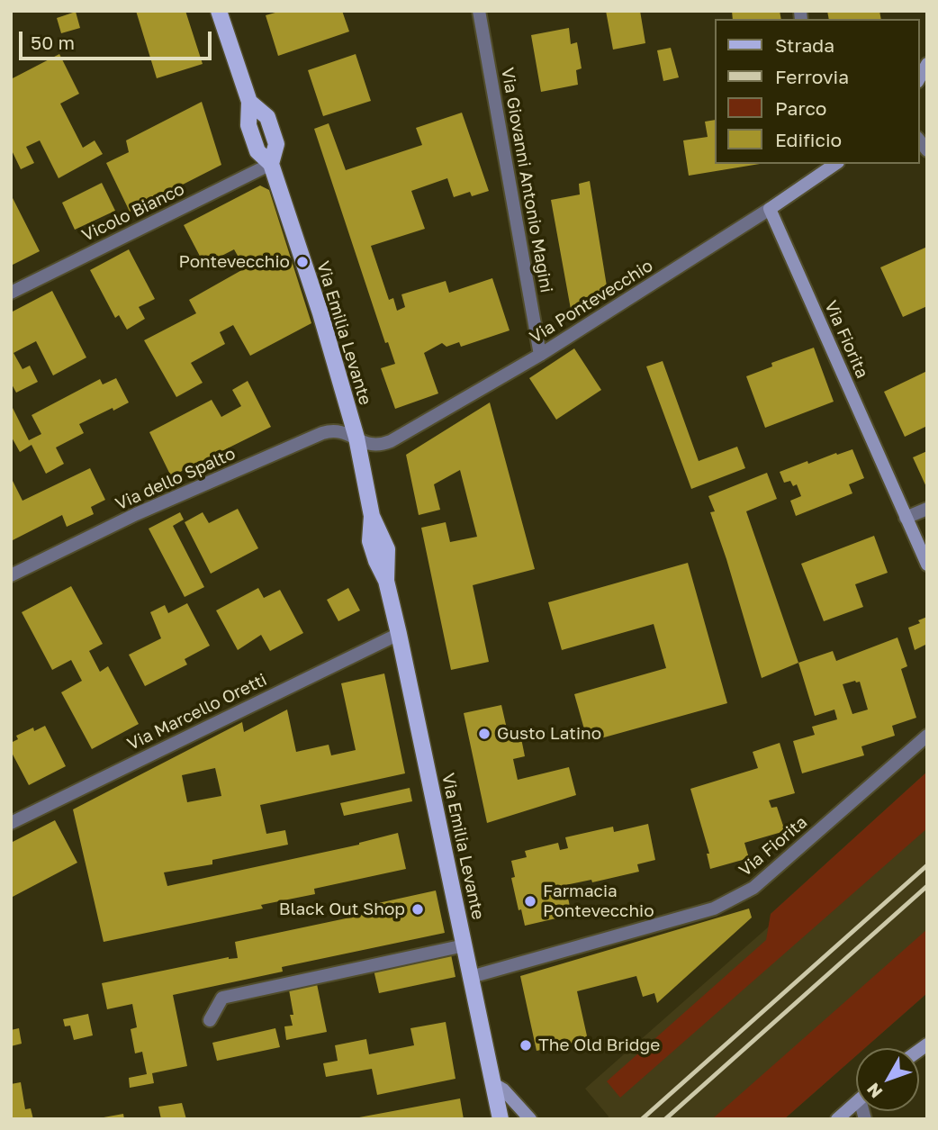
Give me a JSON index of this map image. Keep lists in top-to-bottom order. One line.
{"streets":{"main road":["Via Emilia Levante"],"street":["Via Giovanni Antonio Magini","Vicolo Bianco","Via Pontevecchio","Via Fiorita","Via dello Spalto","Via Marcello Oretti"]},"crossings":[["Via Giovanni Antonio Magini","Via Pontevecchio"],["Vicolo Bianco","Via Emilia Levante"],["Via Pontevecchio","Via Emilia Levante"],["Via Pontevecchio","Via Fiorita"],["Via Pontevecchio","Via dello Spalto"],["Via Emilia Levante","Via Fiorita"],["Via Emilia Levante","Via dello Spalto"],["Via Emilia Levante","Via Marcello Oretti"]],"places":["Pontevecchio","Gusto Latino","Farmacia Pontevecchio","Black Out Shop","The Old Bridge"],"legend":["Strada","Ferrovia","Parco","Edificio"],"scale_bar":"50 m","north":"bottom left"}
